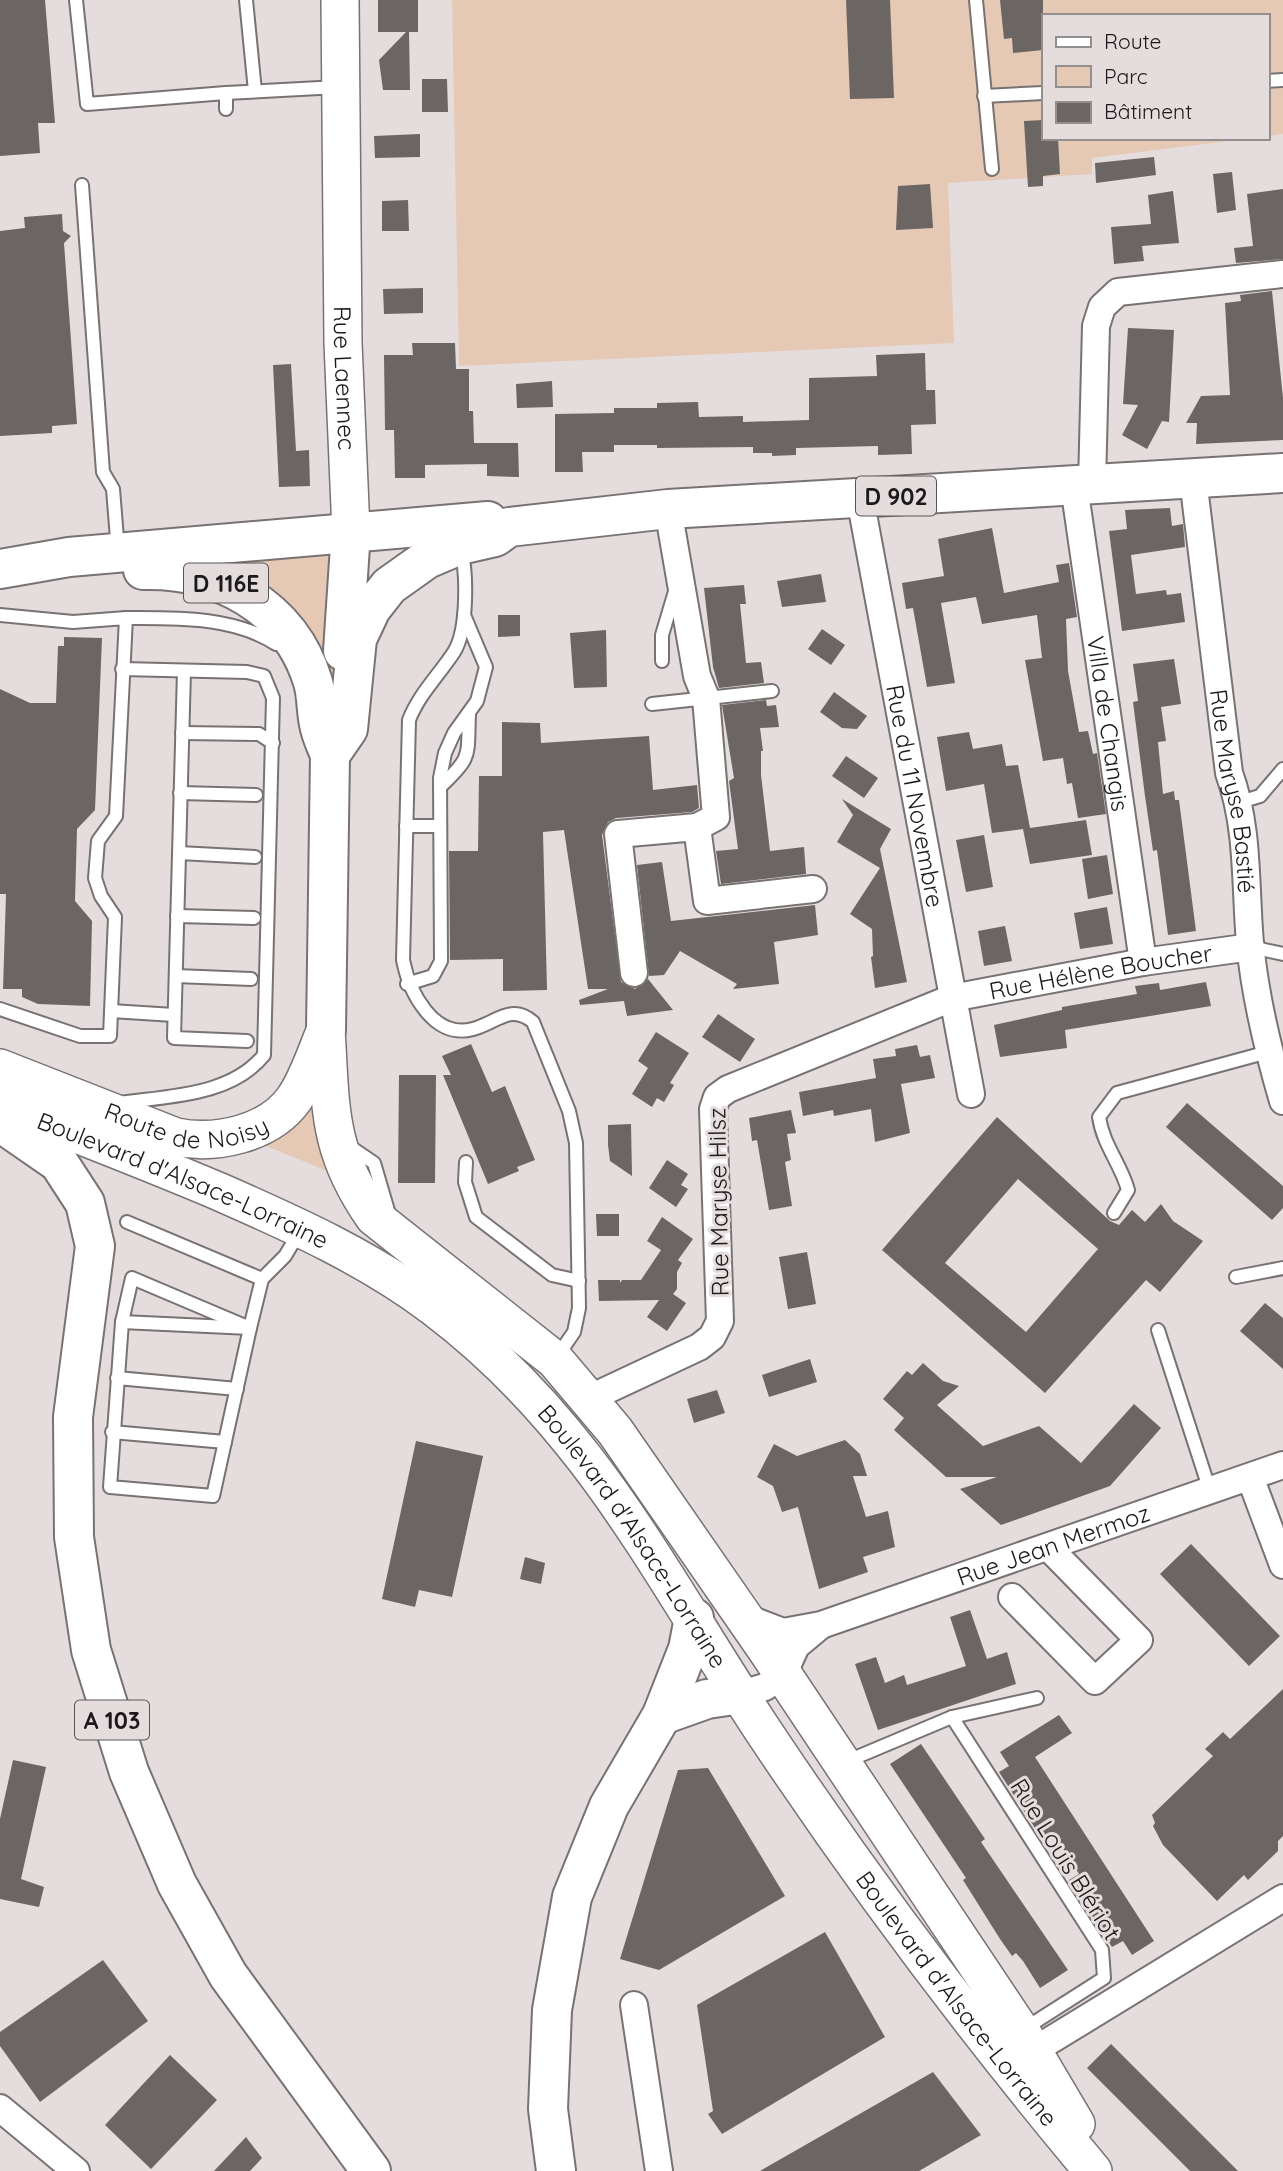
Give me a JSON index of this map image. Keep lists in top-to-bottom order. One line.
{"streets":{"main road":["Rue Laennec","D 902","D 116E","Route de Noisy","Boulevard d'Alsace-Lorraine","A 103"],"street":["Villa de Changis","Rue Maryse Bastié","Rue du 11 Novembre","Rue Hélène Boucher","Rue Maryse Hilsz","Rue Jean Mermoz"],"lane":["Rue Louis Blériot"]},"crossings":[["Rue Laennec","D 902"],["Rue Laennec","Route de Noisy"],["Rue Laennec","Boulevard d'Alsace-Lorraine"],["D 902","Villa de Changis"],["D 902","Rue Maryse Bastié"],["D 902","Rue du 11 Novembre"],["Villa de Changis","Rue Hélène Boucher"],["Rue Maryse Bastié","Rue Hélène Boucher"],["Rue du 11 Novembre","Rue Hélène Boucher"],["Rue du 11 Novembre","Rue Maryse Hilsz"],["Rue Hélène Boucher","Rue Maryse Hilsz"],["Route de Noisy","Boulevard d'Alsace-Lorraine"],["Boulevard d'Alsace-Lorraine","Rue Maryse Hilsz"],["Boulevard d'Alsace-Lorraine","Rue Jean Mermoz"],["Boulevard d'Alsace-Lorraine","Rue Louis Blériot"]],"legend":["Route","Parc","Bâtiment"]}
